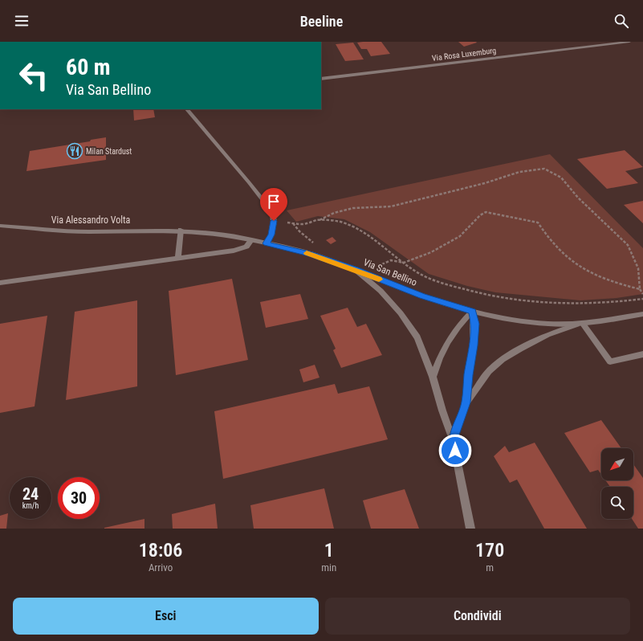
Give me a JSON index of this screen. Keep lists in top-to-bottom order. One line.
{"streets":{"street":["Via Rosa Luxemburg","Via Alessandro Volta","Via San Bellino"]},"crossings":[["Via Alessandro Volta","Via San Bellino"]],"places":{"restaurant":["Milan Stardust"]},"north":"bottom left","page":{"header":"Beeline","turn":["60 m","Via San Bellino"],"speed":"24 km/h","limit":"30","eta":["18:06","Arrivo","1","min","170","m"],"buttons":["Esci","Condividi"]}}
